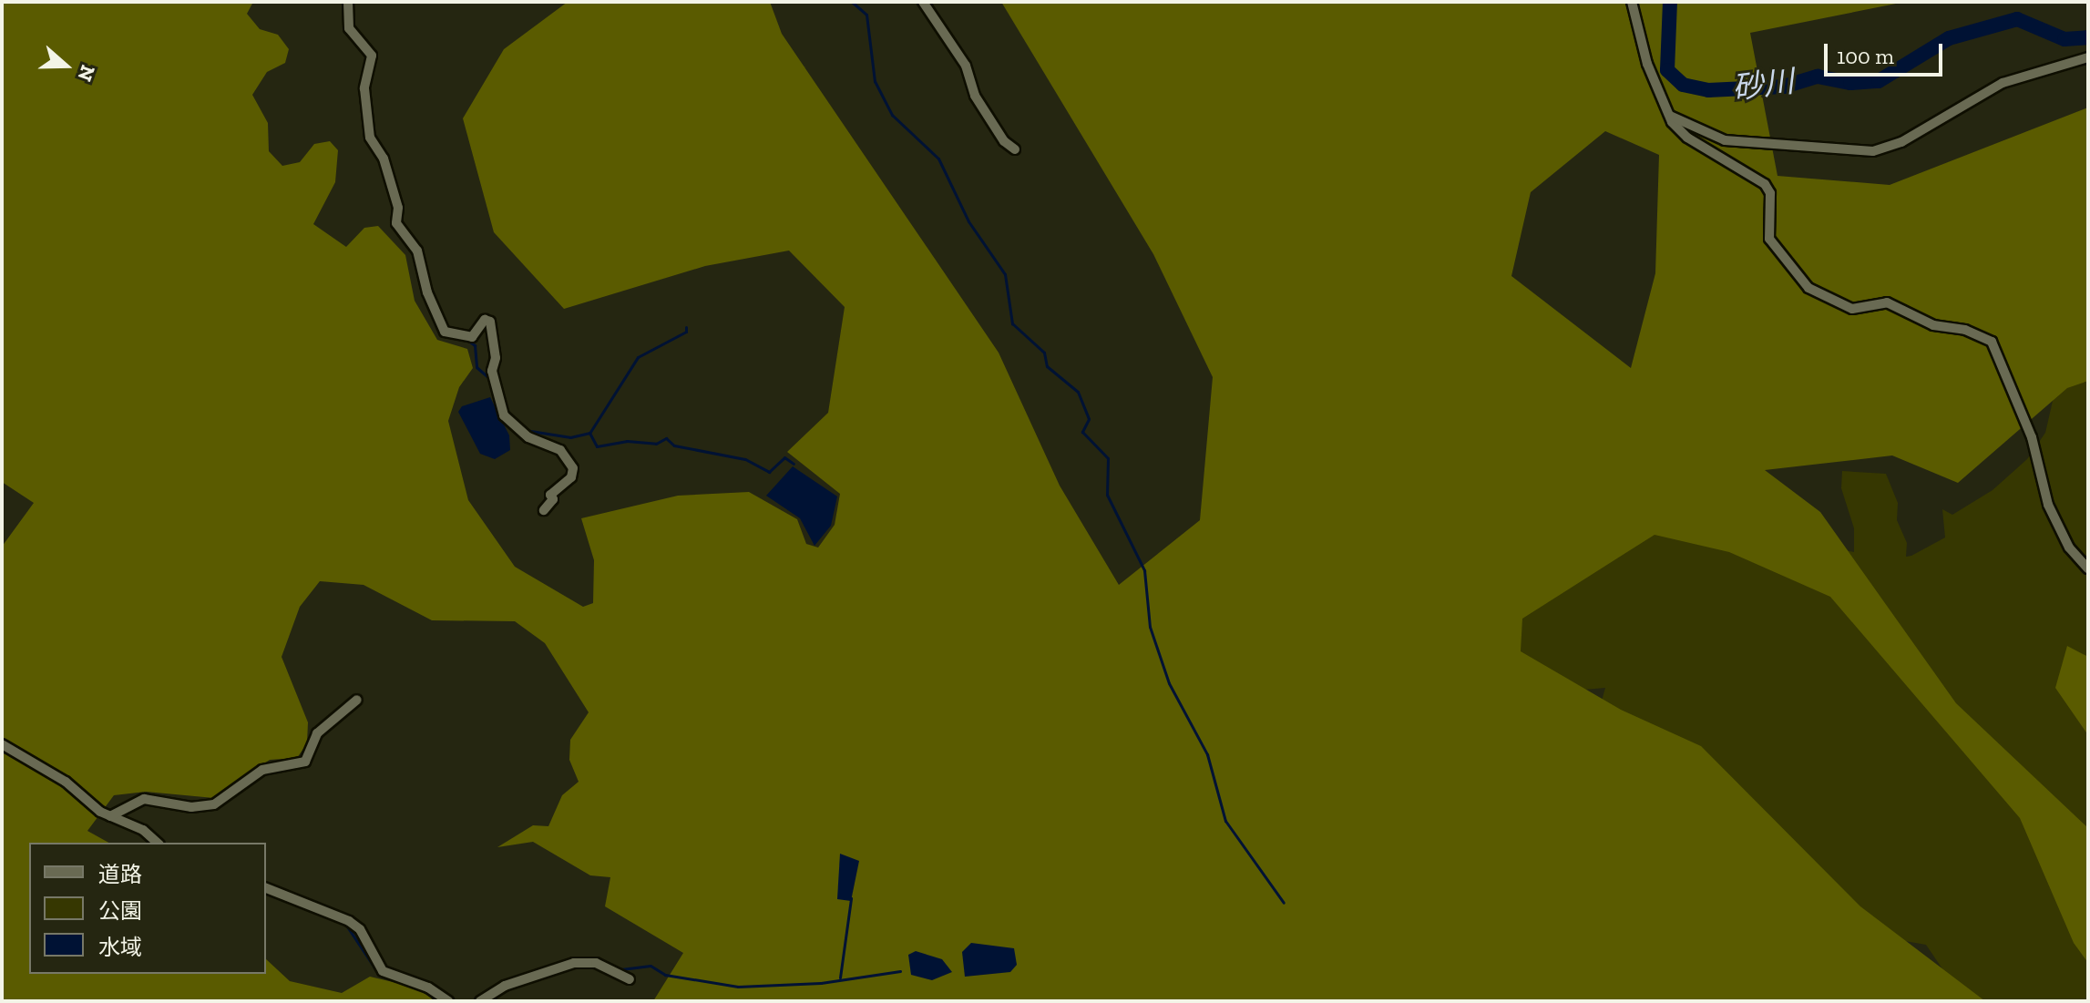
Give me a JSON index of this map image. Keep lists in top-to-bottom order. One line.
{"water":["砂川"],"legend":["道路","公園","水域"],"scale_bar":"100 m","north":"right"}
